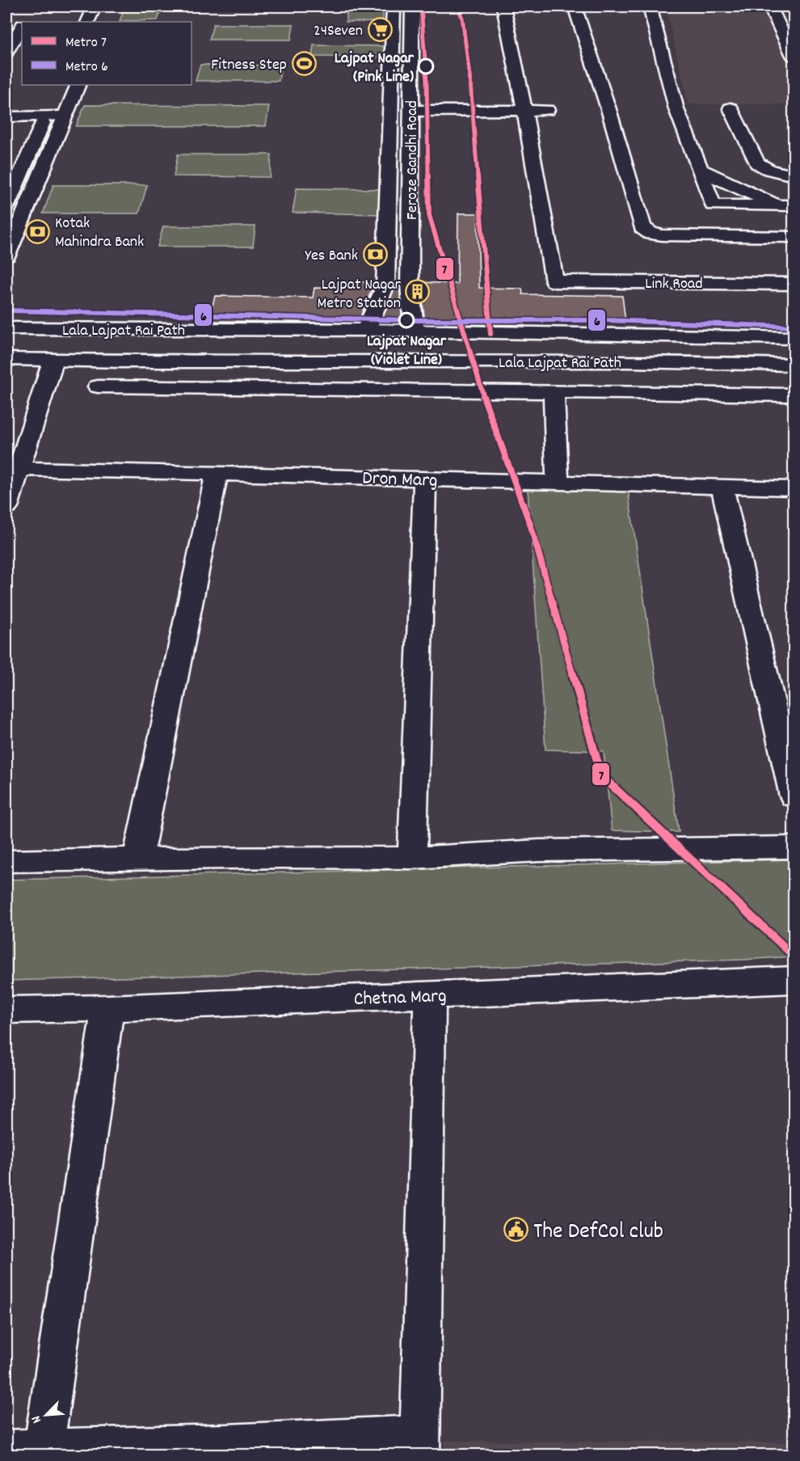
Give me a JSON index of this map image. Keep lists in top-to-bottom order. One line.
{"streets":{"street":["Feroze Gandhi Road","Link Road","Lala Lajpat Rai Path","Dron Marg","Chetna Marg"]},"crossings":[["Feroze Gandhi Road","Lala Lajpat Rai Path"]],"places":{"supermarket":["24Seven"],"sports":["Fitness Step"],"other":["Lajpat Nagar (Pink Line)","Lajpat Nagar (Violet Line)"],"bank":["Kotak Mahindra Bank","Yes Bank"],"building":["Lajpat Nagar Metro Station"],"public building":["The DefCol club"]},"lines":["metro line 7","metro line 6"],"legend":["Metro 7","Metro 6"],"north":"bottom left"}
